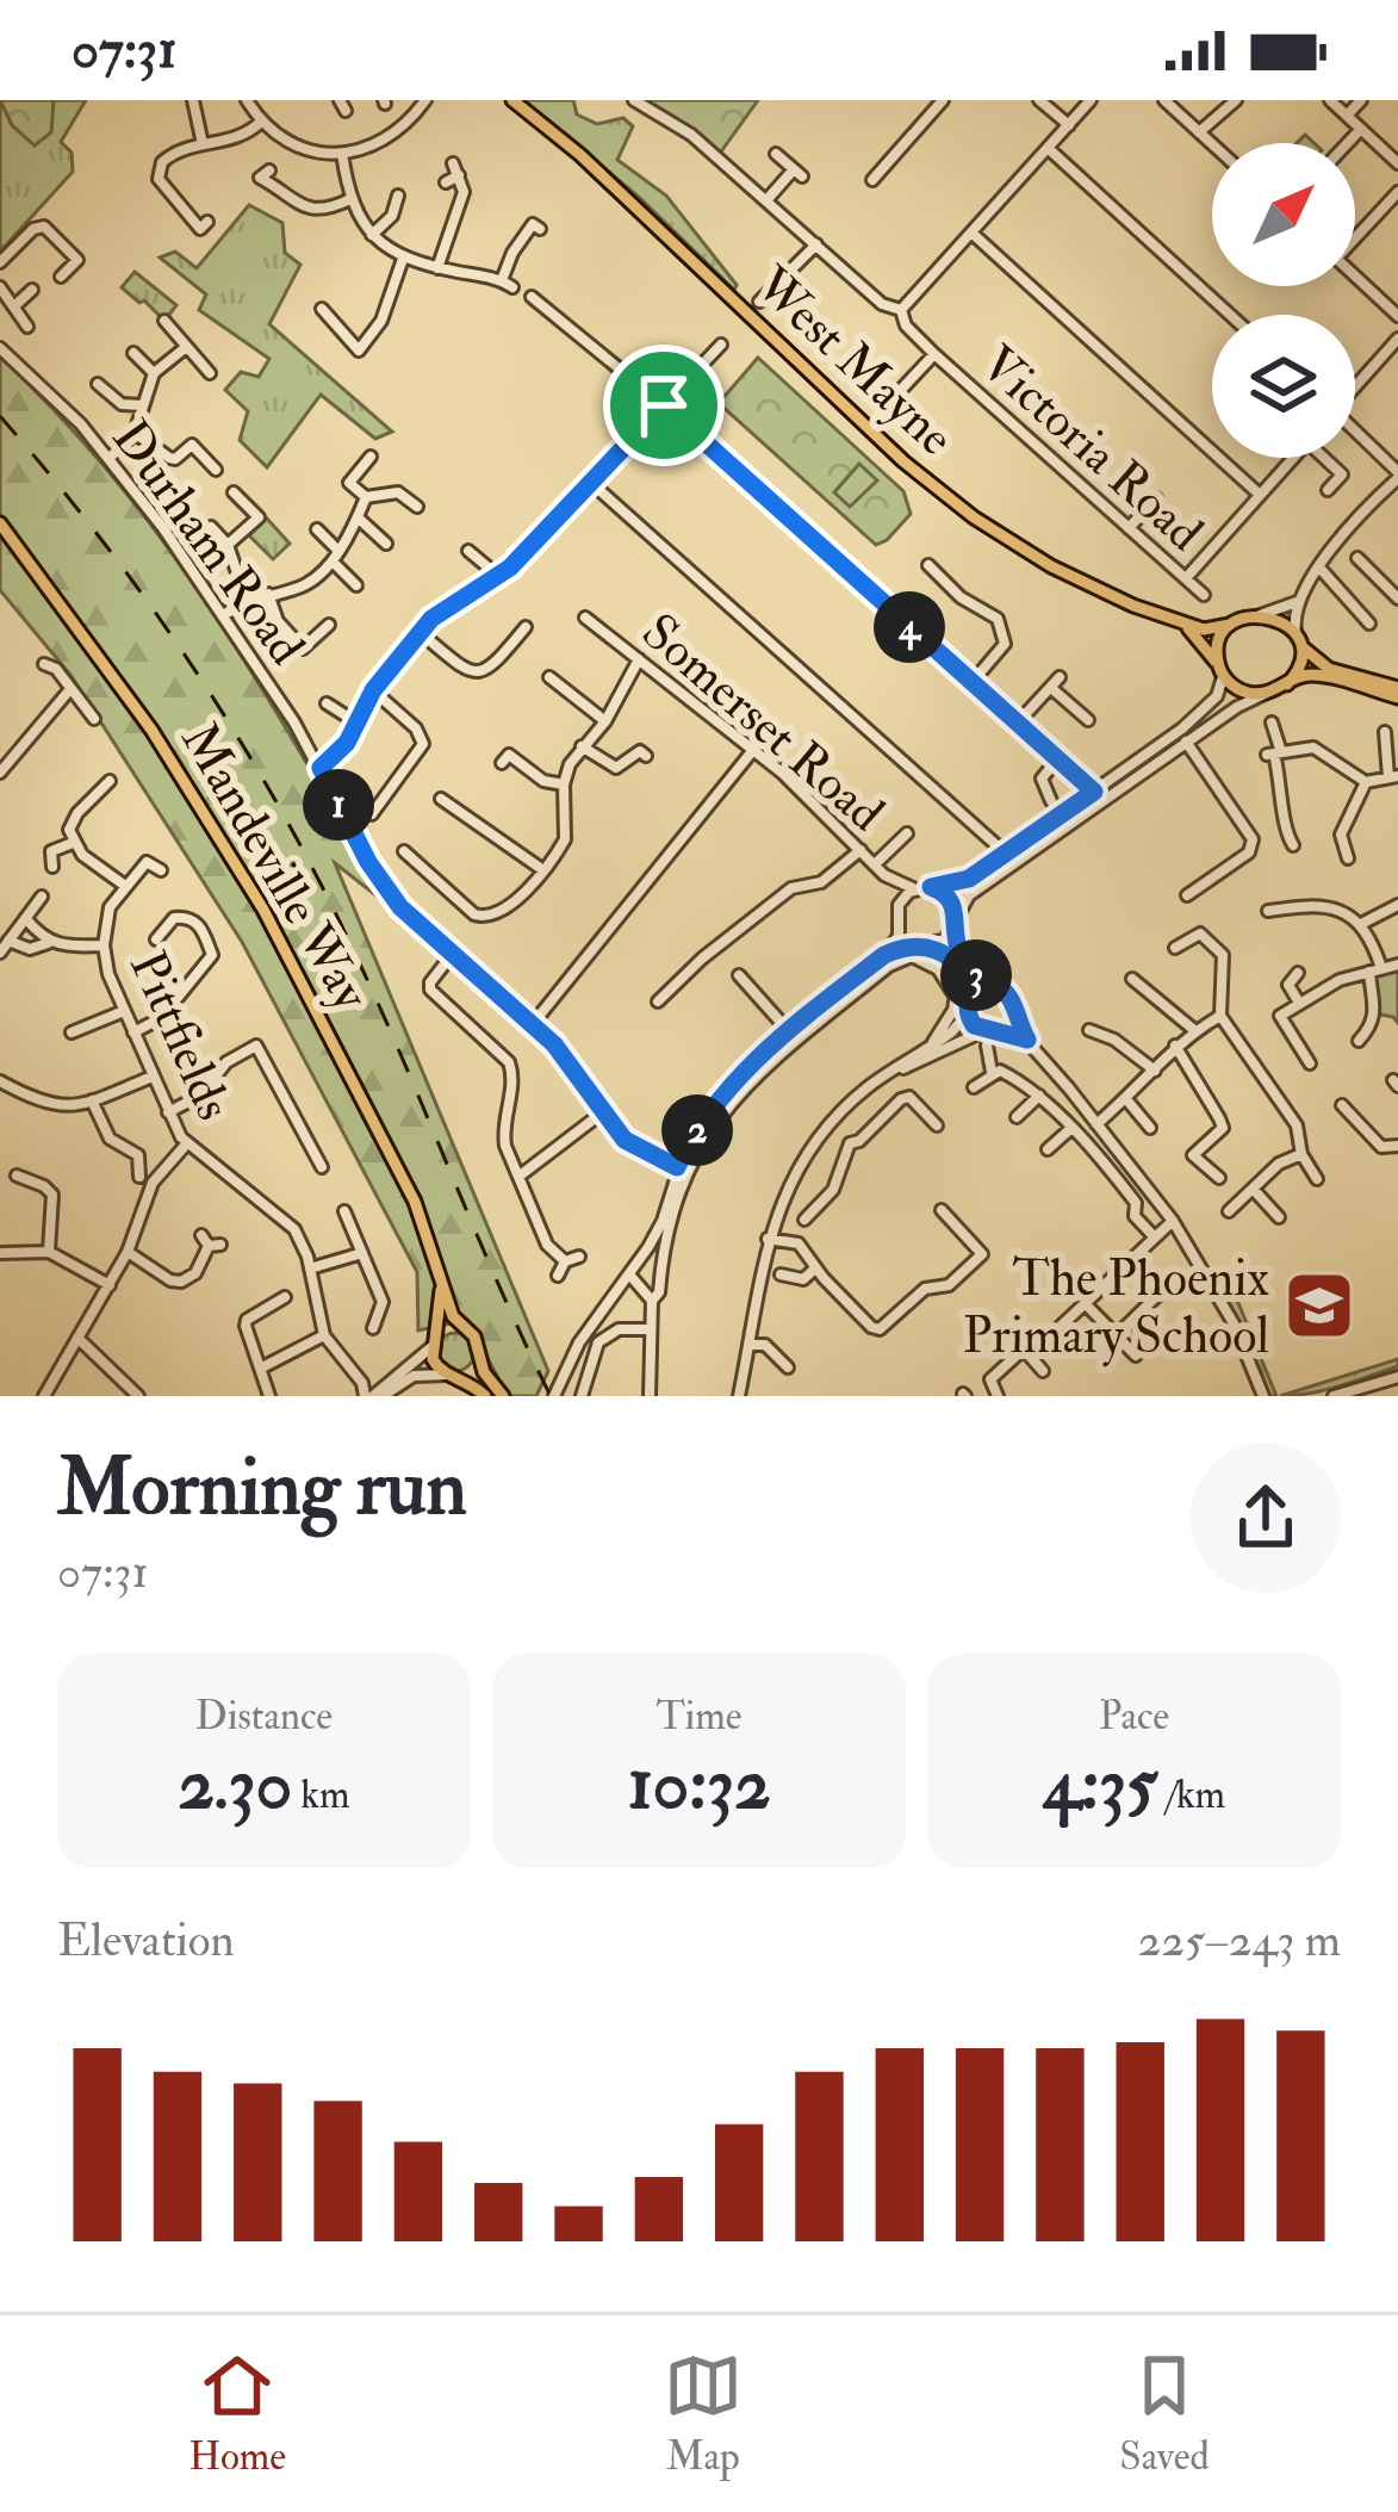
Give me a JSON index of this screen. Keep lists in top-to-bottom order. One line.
{"streets":{"main road":["West Mayne","Mandeville Way"],"street":["Victoria Road","Durham Road","Somerset Road","Pittfields"]},"places":{"school or university":["The Phoenix Primary School"]},"north":"top right","page":{"status":"07:31","pins":["4","1","3","2"],"heading":["Morning run","07:31"],"stats":[["Distance","2.30 km"],["Time","10:32"],["Pace","4:35 /km"]],"chart":["Elevation","225–243 m"],"tabs":["Home","Map","Saved"]}}
